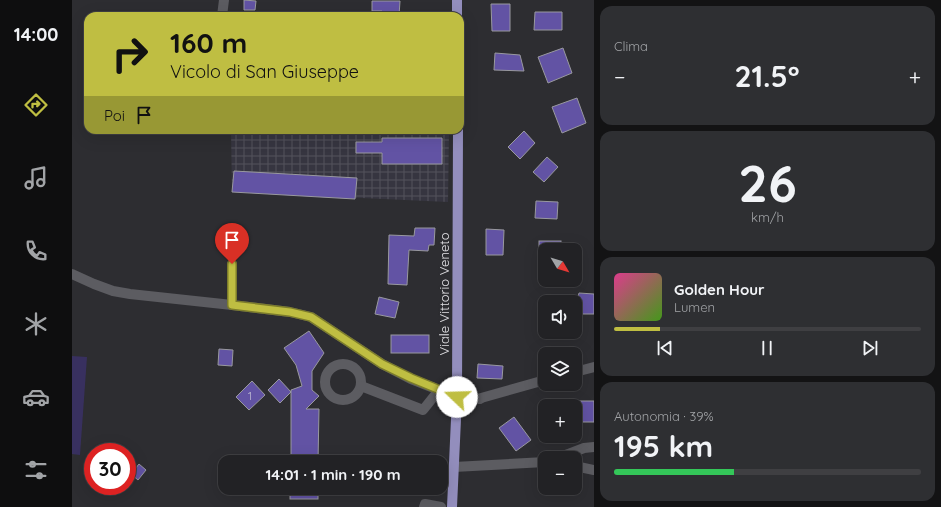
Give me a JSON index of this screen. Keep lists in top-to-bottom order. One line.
{"streets":{"main road":["Viale Vittorio Veneto"]},"house_numbers":["1"],"north":"bottom right","page":{"tabs":"14:00","tile":["Clima",["26","km/h"],["Autonomia · 39%","195 km"]],"turn":["160 m","Vicolo di San Giuseppe"],"heat":["−","21.5°","+"],"then":"Poi","map_buttons":["+","−"],"song":["Golden Hour","Lumen"],"limit":"30","trip":"14:01 · 1 min · 190 m"}}
